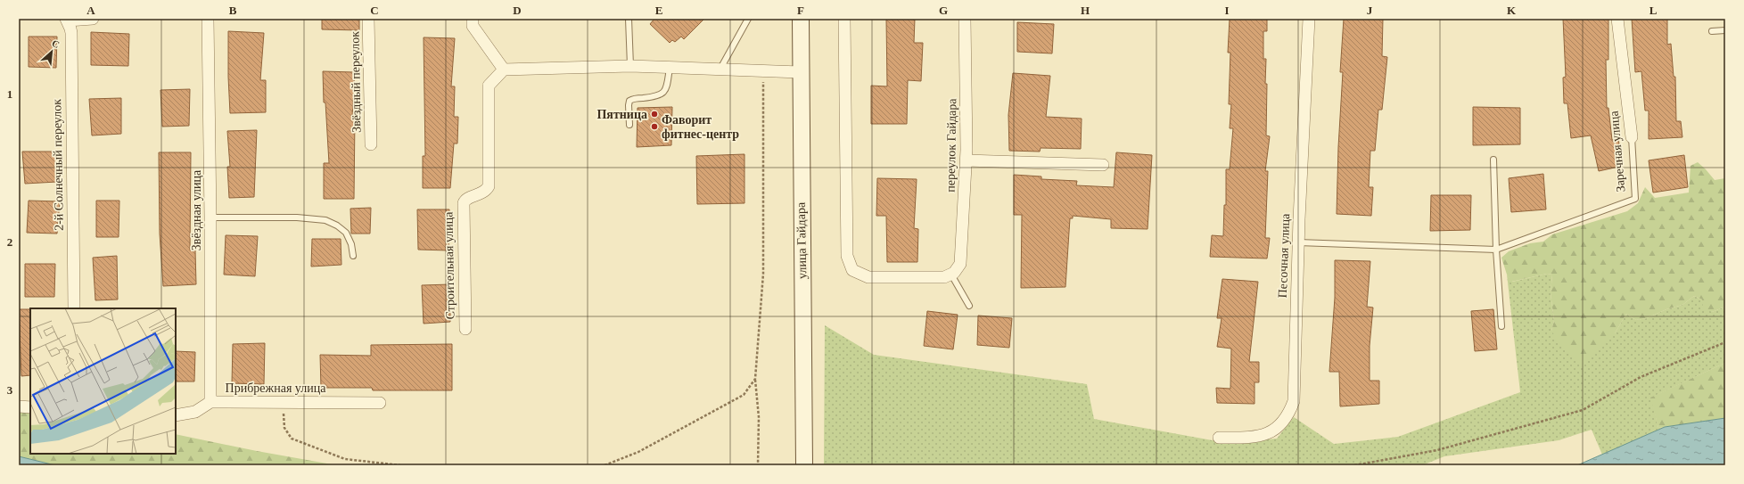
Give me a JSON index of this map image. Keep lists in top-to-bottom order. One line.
{"streets":{"main road":["улица Гайдара"],"street":["Звёздный переулок","переулок Гайдара","Заречная улица","2-й Солнечный переулок","Звёздная улица","Песочная улица","Строительная улица","Прибрежная улица"]},"crossings":[["Звёздная улица","Прибрежная улица"]],"places":["Пятница","Фаворит фитнес-центр"],"north":"top right","grid":{"columns":["A","B","C","D","E","F","G","H","I","J","K","L"],"rows":["1","2","3"]}}
